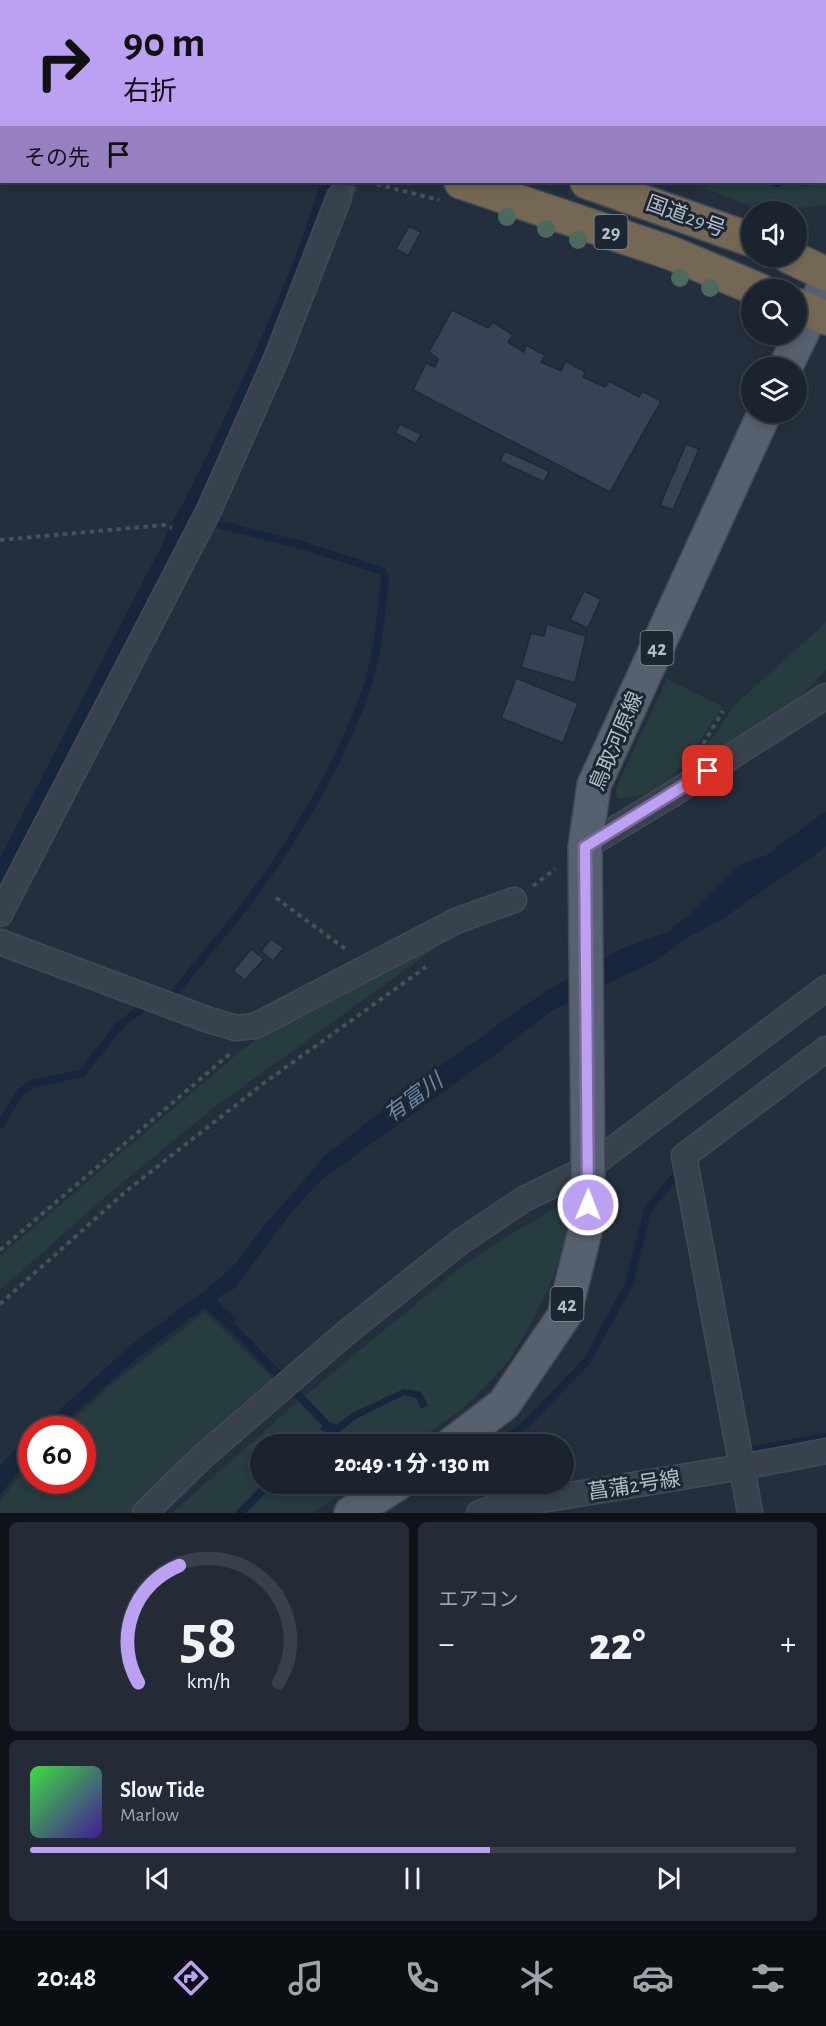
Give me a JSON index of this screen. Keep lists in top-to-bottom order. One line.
{"streets":{"highway":["国道29号","29"],"main road":["42","鳥取河原線"],"street":["菖蒲2号線"]},"water":["有富川"],"page":{"turn":["90 m","右折"],"then":"その先","limit":"60","trip":"20:49 · 1 分 · 130 m","tile":"エアコン","heat":["−","22°","+"],"song":["Slow Tide","Marlow"],"tabs":"20:48","gauge":["58","km/h"]}}
